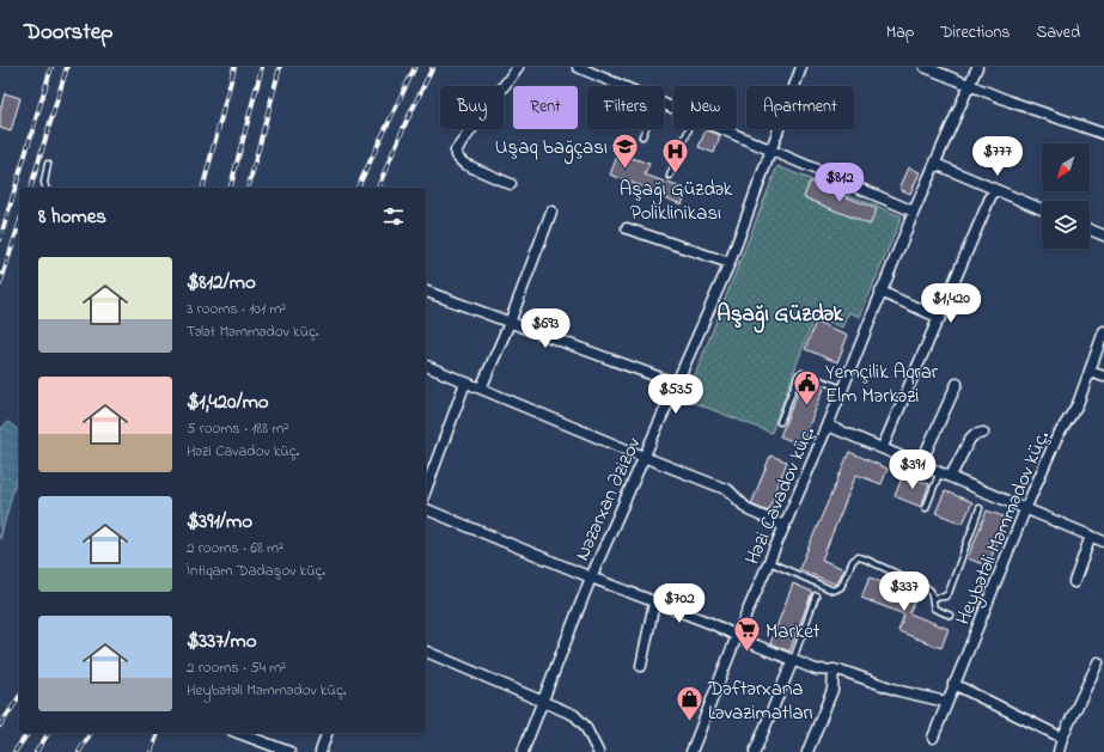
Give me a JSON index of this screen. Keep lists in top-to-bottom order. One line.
{"streets":{"street":["Həzi Cavadov küç.","Nəzərxan Əzizov","Heybətəli Məmmədov küç."]},"districts":["Aşağı Güzdək"],"places":{"school or university":["Uşaq bağçası"],"hospital":["Aşağı Güzdək Poliklinikası"],"public building":["Yemçilik Aqrar Elm Mərkəzi"],"supermarket":["Market"],"shop":["Dəftərxana Ləvazimatları"]},"north":"bottom left","page":{"header":"Doorstep","nav":["Map","Directions","Saved"],"chip":["Buy","Rent","Filters","New","Apartment"],"price":["$777","$812","$1,420","$693","$535","$391","$337","$702"],"heading":"8 homes","list":[{"name":"$812/mo","note":"3 rooms · 101 m² · Tələt Məmmədov küç."},{"name":"$1,420/mo","note":"5 rooms · 188 m² · Həzi Cavadov küç."},{"name":"$391/mo","note":"2 rooms · 68 m² · İntiqam Dadaşov küç."},{"name":"$337/mo","note":"2 rooms · 54 m² · Heybətəli Məmmədov küç."}]}}
